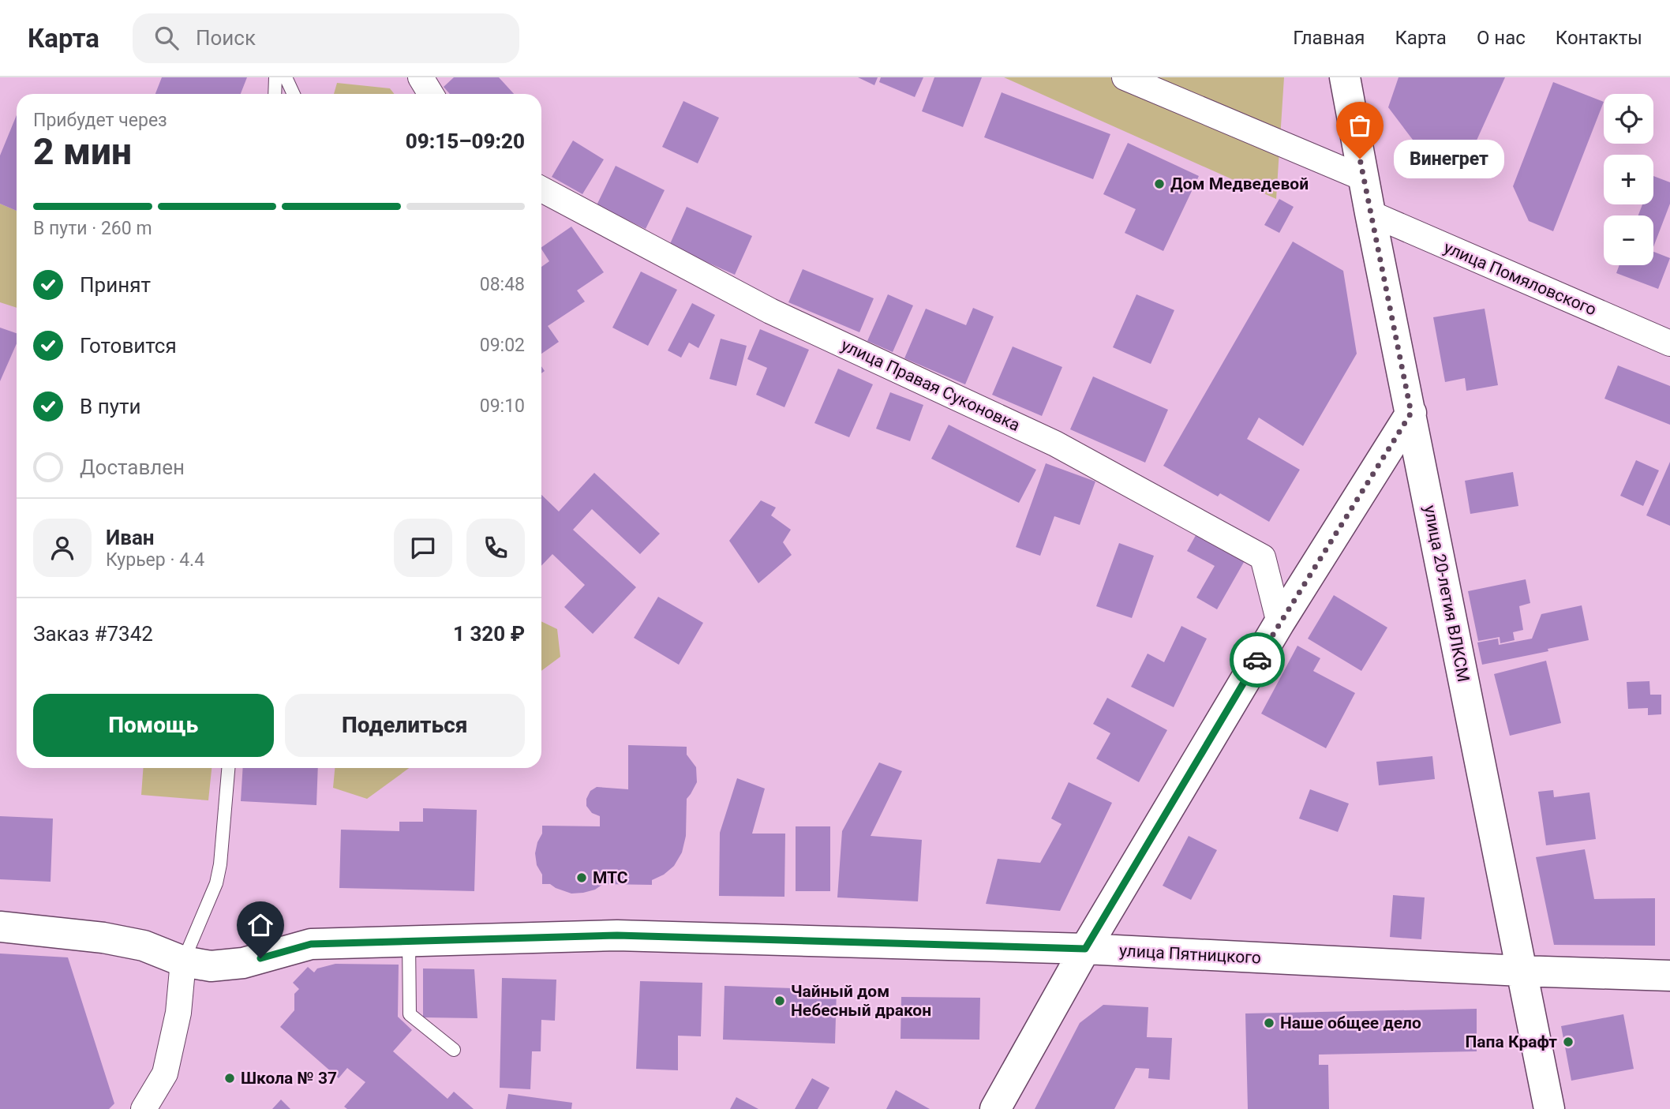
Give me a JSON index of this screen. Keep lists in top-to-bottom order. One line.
{"streets":{"street":["улица Помяловского","улица Правая Суконовка","улица 20-летия ВЛКСМ","улица Пятницкого"]},"crossings":[["улица Помяловского","улица 20-летия ВЛКСМ"],["улица 20-летия ВЛКСМ","улица Пятницкого"]],"places":["Винегрет","Дом Медведевой","МТС","Чайный дом Небесный дракон","Наше общее дело","Папа Крафт","Школа № 37"],"page":{"header":"Карта","search":"Поиск","nav":["Главная","Карта","О нас","Контакты"],"map_buttons":["+","−"],"heading":["2 мин","Прибудет через","09:15–09:20"],"panel":["Иван","Курьер · 4.4","Заказ #7342","1 320 ₽"],"bubble":"Винегрет","bar":"В пути · 260 m","list":[["Принят","08:48"],["Готовится","09:02"],["В пути","09:10"],"Доставлен"],"buttons":["Помощь","Поделиться"]}}
